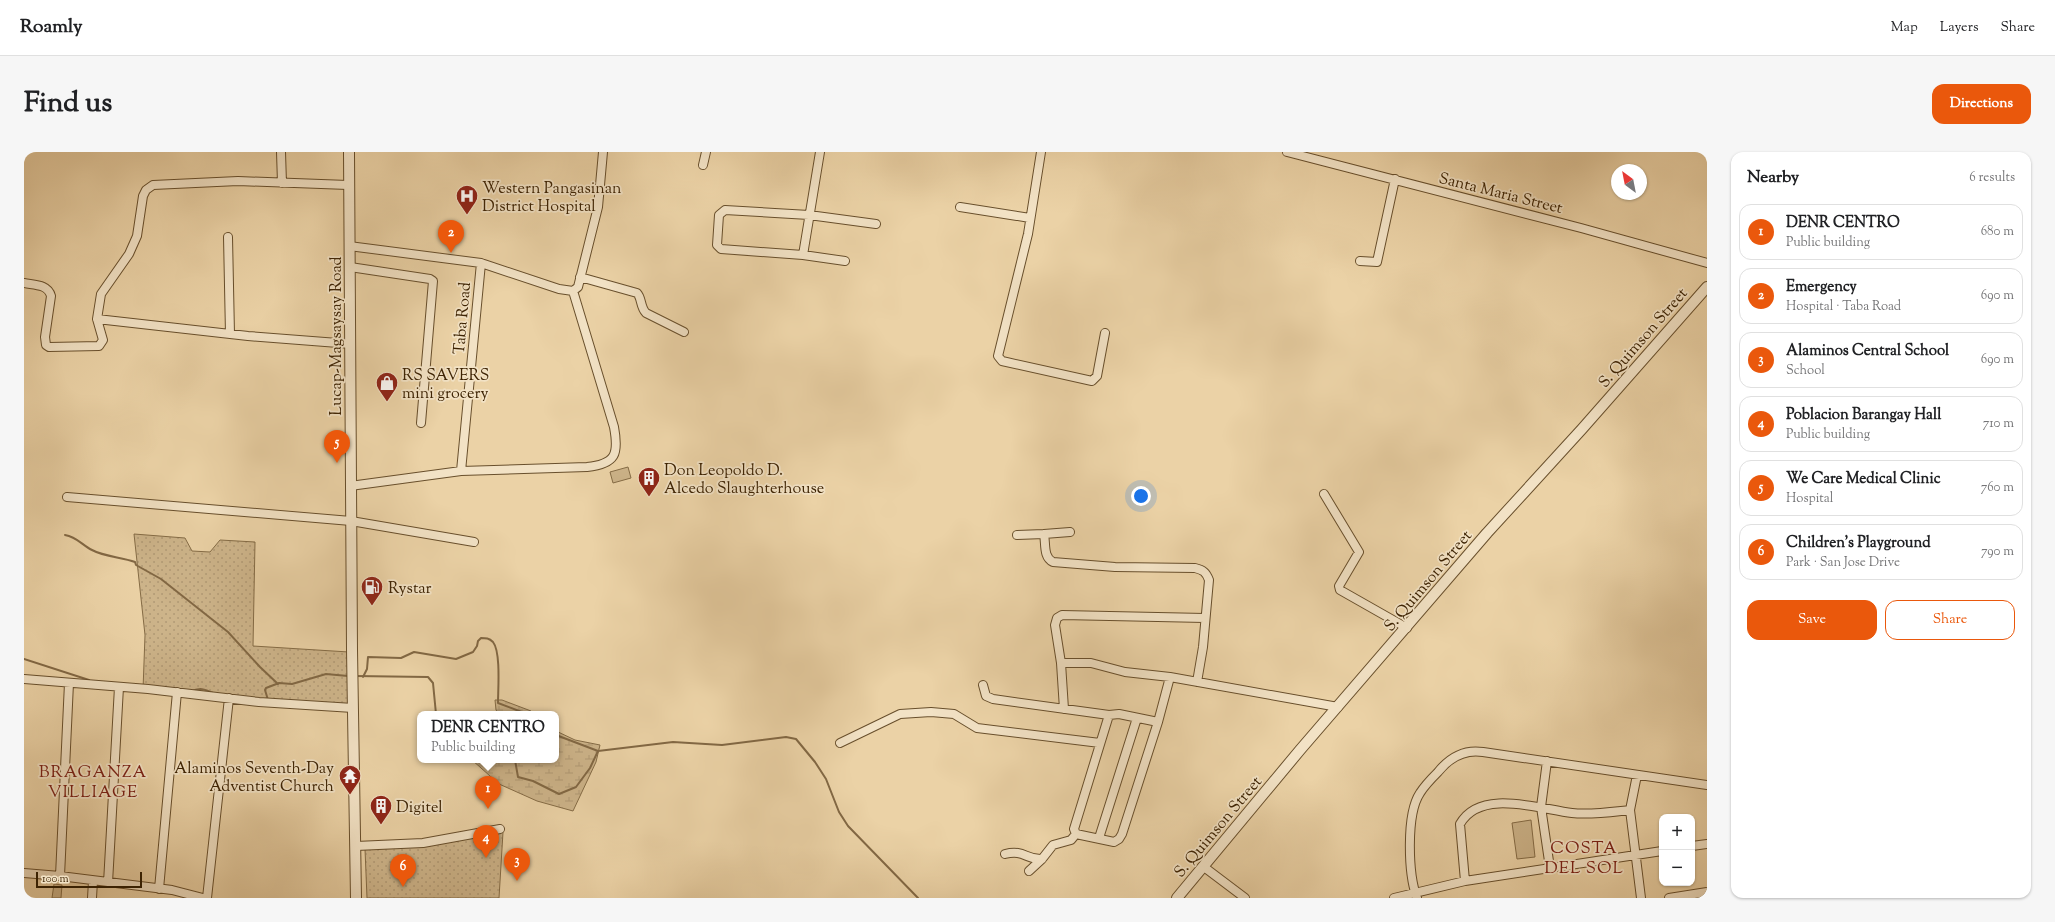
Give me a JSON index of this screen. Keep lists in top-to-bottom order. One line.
{"streets":{"street":["Santa Maria Street","Taba Road","Lucap-Magsaysay Road","S. Quimson Street"]},"districts":["BRAGANZA VILLIAGE","COSTA DEL SOL"],"places":{"hospital":["Western Pangasinan District Hospital"],"shop":["RS SAVERS mini grocery"],"building":["Don Leopoldo D. Alcedo Slaughterhouse","Digitel"],"fuel station":["Rystar"],"temple":["Alaminos Seventh-Day Adventist Church"]},"scale_bar":"100 m","north":"top left","page":{"header":"Roamly","nav":["Map","Layers","Share"],"title":"Find us","buttons":["Directions",["Save","Share"]],"heading":["Nearby","6 results"],"list":[{"mark":"1","name":"DENR CENTRO","note":"Public building","value":"680 m"},{"mark":"2","name":"Emergency","note":"Hospital · Taba Road","value":"690 m"},{"mark":"3","name":"Alaminos Central School","note":"School","value":"690 m"},{"mark":"4","name":"Poblacion Barangay Hall","note":"Public building","value":"710 m"},{"mark":"5","name":"We Care Medical Clinic","note":"Hospital","value":"760 m"},{"mark":"6","name":"Children's Playground","note":"Park · San Jose Drive","value":"790 m"}],"pins":["2","5","1","4","3","6"],"popup":["DENR CENTRO","Public building"],"map_buttons":["+","−"],"scale":"100 m"}}
